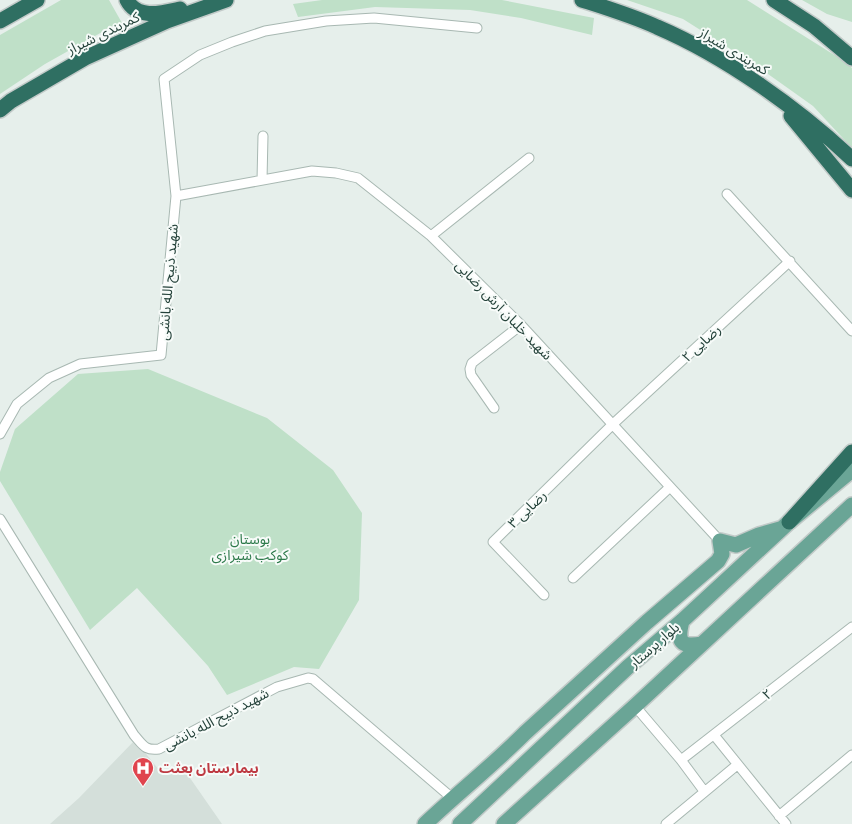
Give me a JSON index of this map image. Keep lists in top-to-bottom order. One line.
{"streets":{"highway":["کمربندی شیراز"],"main road":["بلوار پرستار"],"street":["شهید ذبیح الله بانشی","شهید خلبان آرش رضایی","رضایی ۲","رضایی ۳","۲"]},"crossings":[["شهید ذبیح الله بانشی","شهید خلبان آرش رضایی"],["شهید خلبان آرش رضایی","رضایی ۲"],["شهید خلبان آرش رضایی","رضایی ۳"],["رضایی ۲","رضایی ۳"]],"parks":["بوستان کوکب شیرازی"],"places":{"hospital":["بیمارستان بعثت"]}}
